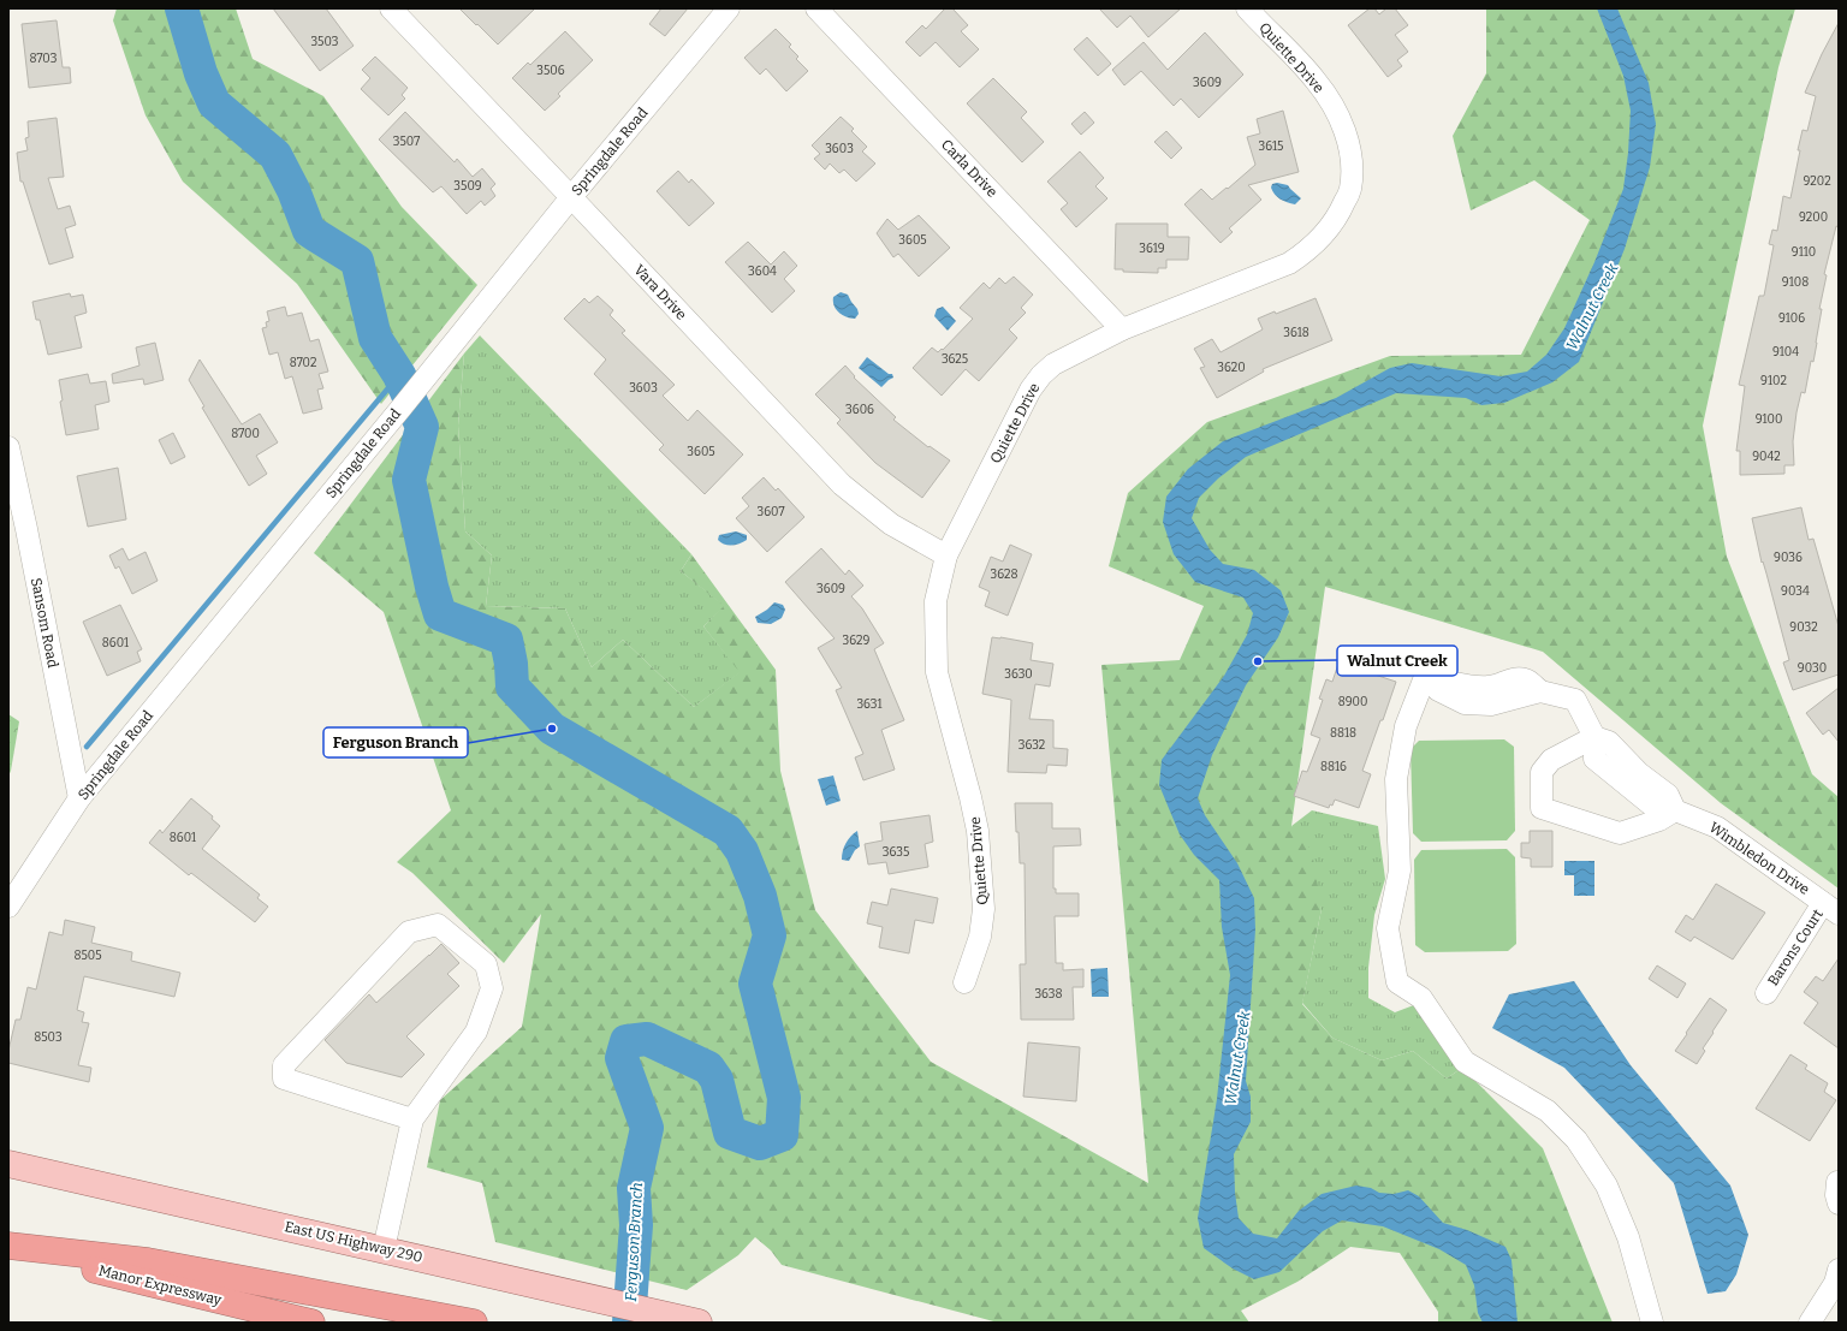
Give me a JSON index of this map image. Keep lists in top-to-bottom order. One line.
{"streets":{"highway":["Manor Expressway"],"main road":["East US Highway 290"],"street":["Quiette Drive","Springdale Road","Carla Drive","Vara Drive","Sansom Road","Wimbledon Drive","Barons Court"]},"crossings":[["Quiette Drive","Carla Drive"],["Quiette Drive","Vara Drive"],["Springdale Road","Vara Drive"],["Springdale Road","Sansom Road"],["Wimbledon Drive","Barons Court"]],"water":["Walnut Creek","Ferguson Branch"],"places":["Walnut Creek","Ferguson Branch"],"house_numbers":["3503","8703","3506","3609","3507","3615","3603","9202","3509","9200","3605","3619","9110","3604","9108","9106","3618","9104","3625","8702","3620","9102","3603","3606","9100","8700","3605","9042","3607","9036","3628","3609","9034","9032","3629","8601","9030","3630","8900","3631","8818","3632","8816","8601","3635","8505","3638","8503"]}
